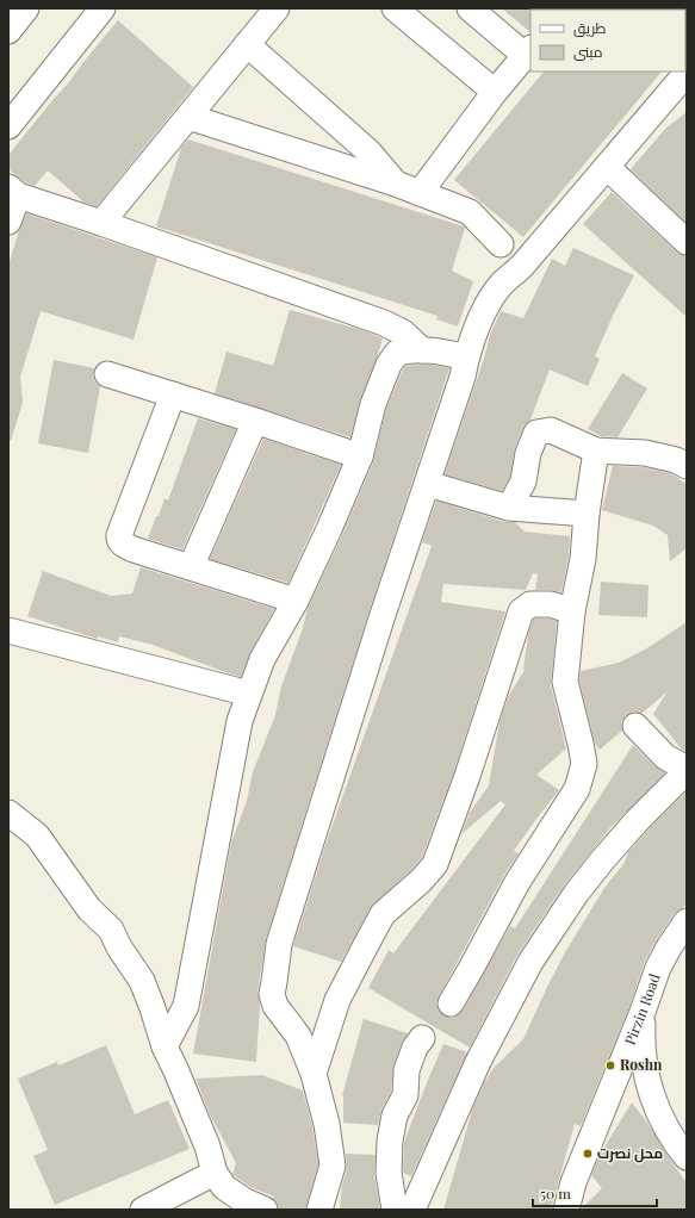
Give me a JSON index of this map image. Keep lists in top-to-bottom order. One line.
{"streets":{"street":["Pirzin Road"]},"places":["Roshn","محل نصرت"],"legend":["طريق","مبنى"],"scale_bar":"50 m"}
